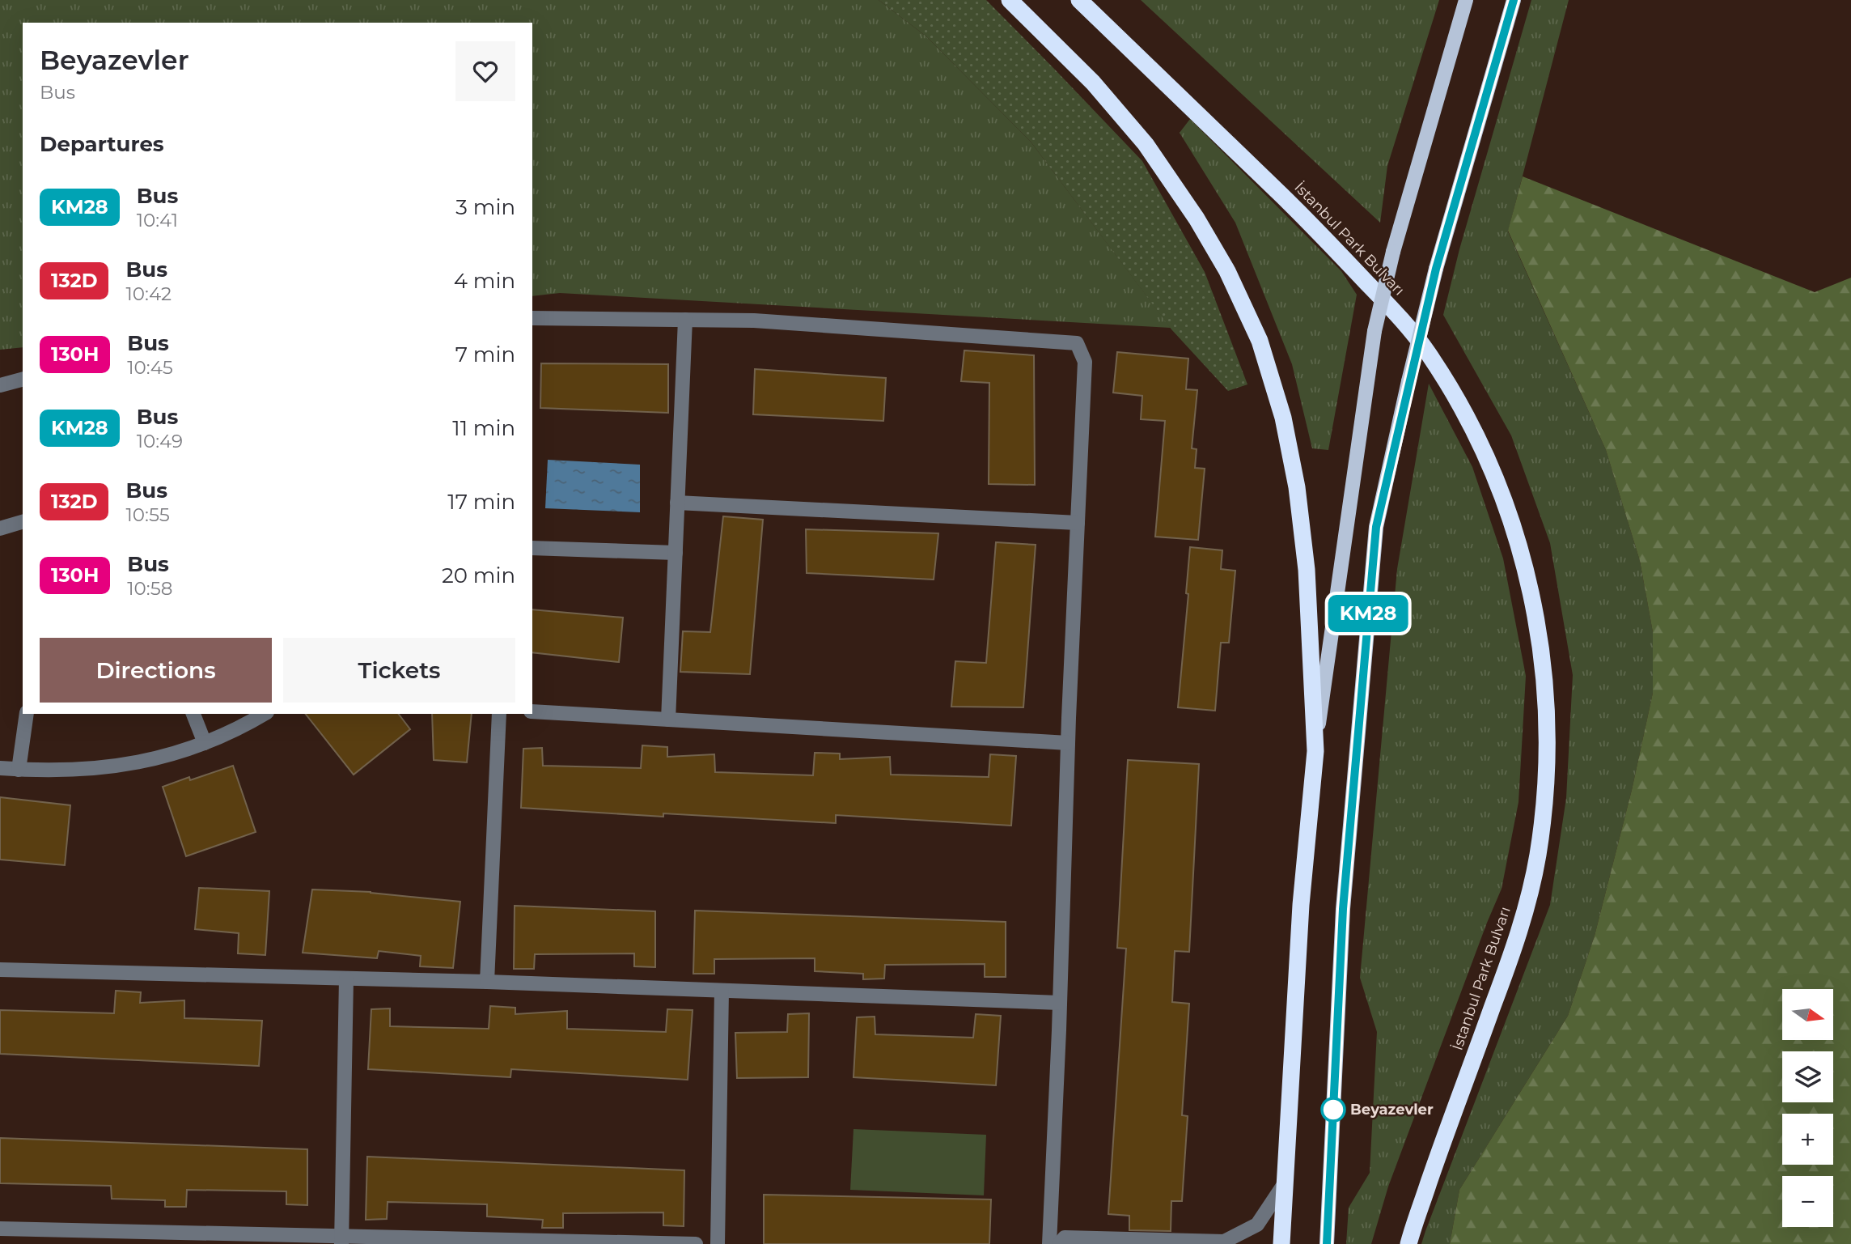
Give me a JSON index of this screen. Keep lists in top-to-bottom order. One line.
{"streets":{"highway":["İstanbul Park Bulvarı"]},"places":["Beyazevler"],"lines":["bus line KM28"],"north":"right","page":{"on_map":"KM28","heading":[["Beyazevler","Bus"],"Departures"],"list":[{"mark":"KM28","name":"Bus","note":"10:41","value":"3 min"},{"mark":"132D","name":"Bus","note":"10:42","value":"4 min"},{"mark":"130H","name":"Bus","note":"10:45","value":"7 min"},{"mark":"KM28","name":"Bus","note":"10:49","value":"11 min"},{"mark":"132D","name":"Bus","note":"10:55","value":"17 min"},{"mark":"130H","name":"Bus","note":"10:58","value":"20 min"}],"buttons":["Directions","Tickets"],"map_buttons":["+","−"]}}
